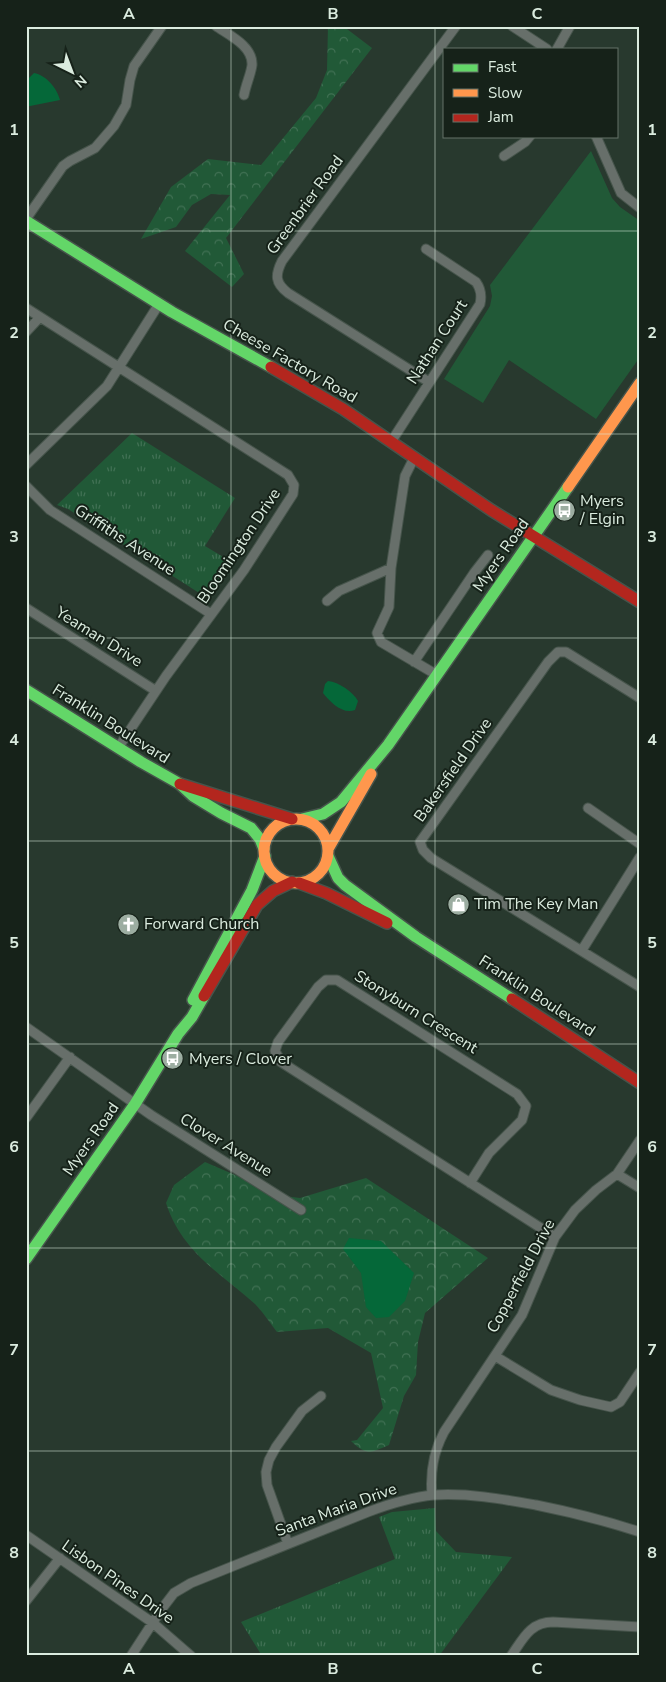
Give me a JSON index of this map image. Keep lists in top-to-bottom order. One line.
{"streets":{"main road":["Cheese Factory Road","Myers Road","Franklin Boulevard"],"street":["Greenbrier Road","Nathan Court","Griffiths Avenue","Bloomington Drive","Yeaman Drive","Bakersfield Drive","Stonyburn Crescent","Clover Avenue","Copperfield Drive","Santa Maria Drive","Lisbon Pines Drive"]},"crossings":[["Greenbrier Road","Nathan Court"],["Nathan Court","Cheese Factory Road"],["Cheese Factory Road","Myers Road"],["Griffiths Avenue","Bloomington Drive"],["Bloomington Drive","Yeaman Drive"],["Bloomington Drive","Franklin Boulevard"],["Myers Road","Franklin Boulevard"],["Myers Road","Clover Avenue"],["Stonyburn Crescent","Copperfield Drive"],["Copperfield Drive","Santa Maria Drive"],["Santa Maria Drive","Lisbon Pines Drive"]],"places":{"bus stop":["Myers / Elgin","Myers / Clover"],"shop":["Tim The Key Man"],"church":["Forward Church"]},"legend":["Fast","Slow","Jam"],"north":"bottom right","grid":{"columns":["A","B","C"],"rows":["1","2","3","4","5","6","7","8"]}}
